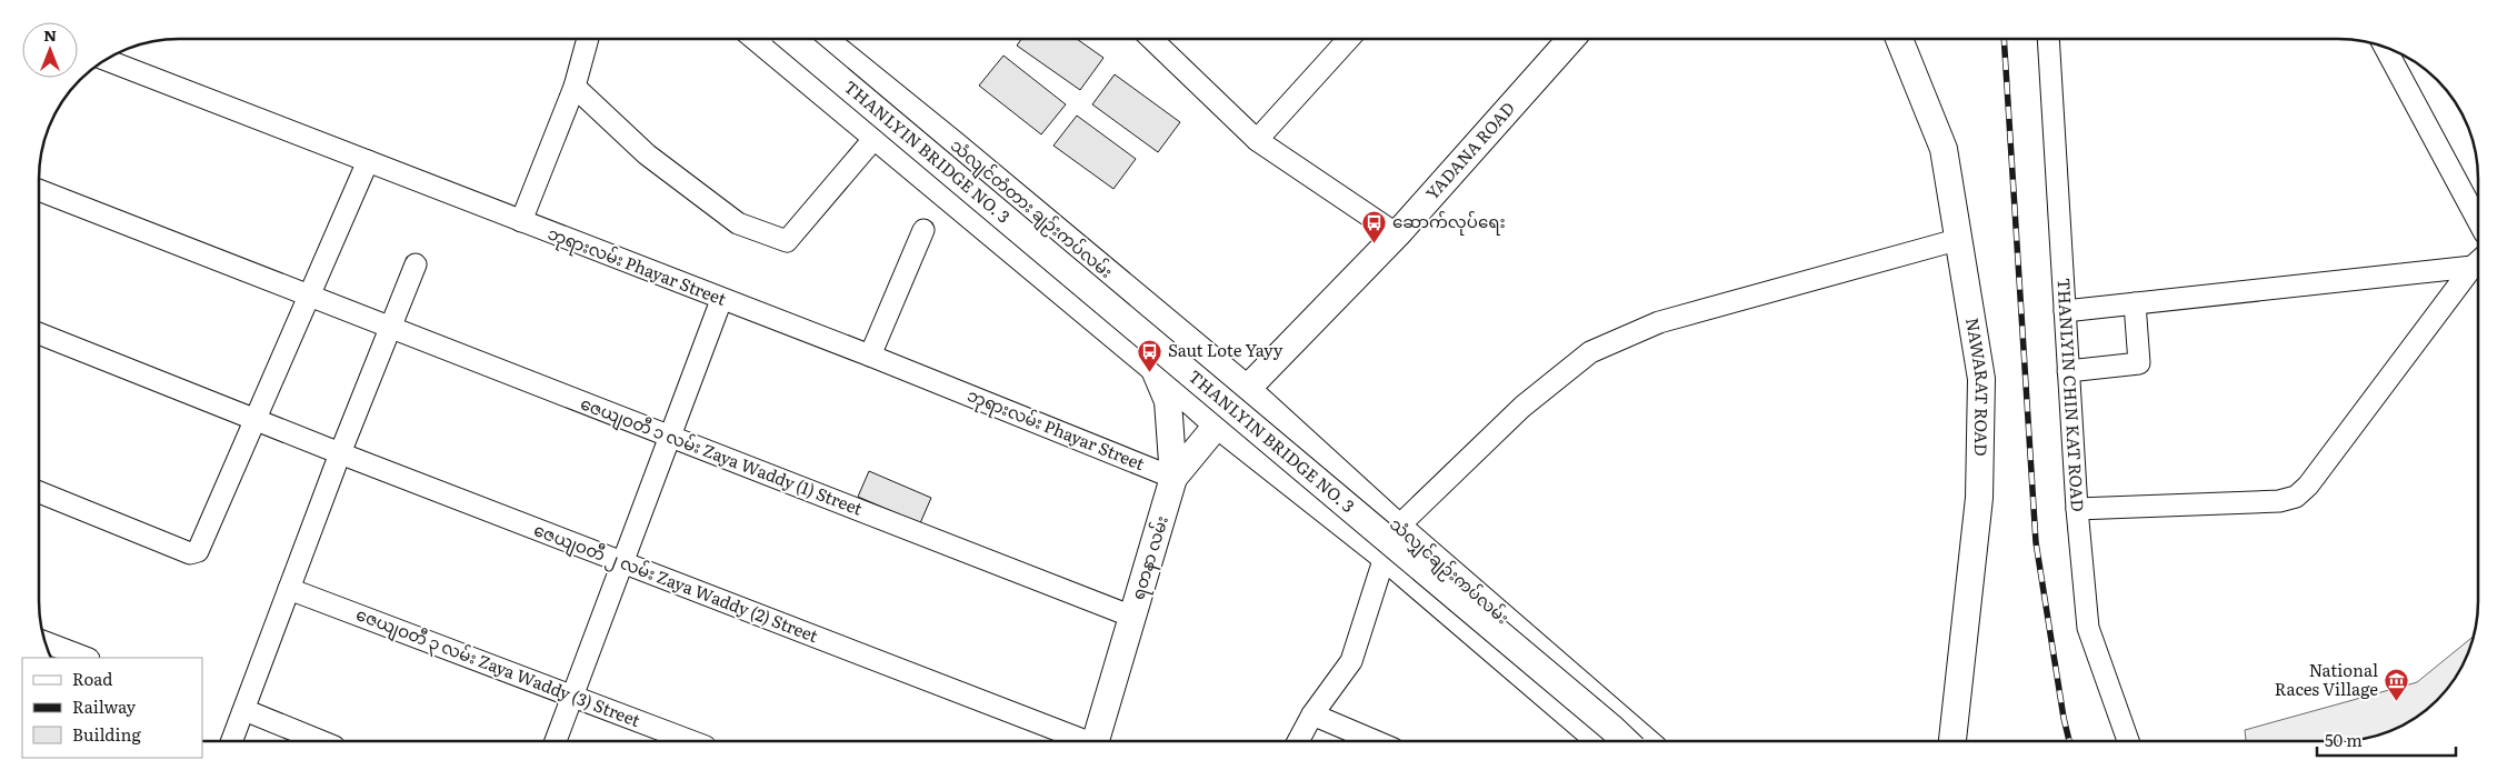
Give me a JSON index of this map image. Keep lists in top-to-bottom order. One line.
{"streets":{"main road":["YADANA ROAD","THANLYIN BRIDGE NO. 3","သံလျင်တံတား ချဉ်းကပ်လမ်း","NAWARAT ROAD","ရတနာ လမ်း","သံလျှင်ချဉ်းကပ်လမ်း"],"street":["ဘုရားလမ်း Phayar Street","THANLYIN CHIN KAT ROAD","ဇေယျဝတီ ၁ လမ်း Zaya Waddy (1) Street","ဇေယျဝတီ ၂ လမ်း Zaya Waddy (2) Street","ဇေယျဝတီ ၃ လမ်း Zaya Waddy (3) Street"]},"crossings":[["YADANA ROAD","သံလျင်တံတား ချဉ်းကပ်လမ်း"],["YADANA ROAD","ရတနာ လမ်း"],["YADANA ROAD","သံလျှင်ချဉ်းကပ်လမ်း"],["သံလျင်တံတား ချဉ်းကပ်လမ်း","ရတနာ လမ်း"],["သံလျင်တံတား ချဉ်းကပ်လမ်း","သံလျှင်ချဉ်းကပ်လမ်း"],["ဘုရားလမ်း Phayar Street","ရတနာ လမ်း"],["ဇေယျဝတီ ၁ လမ်း Zaya Waddy (1) Street","ရတနာ လမ်း"],["ရတနာ လမ်း","သံလျှင်ချဉ်းကပ်လမ်း"]],"places":{"bus stop":["ဆောက်လုပ်ရေး","Saut Lote Yayy"],"museum":["National Races Village"]},"legend":["Road","Railway","Building"],"scale_bar":"50 m","north":"top"}
